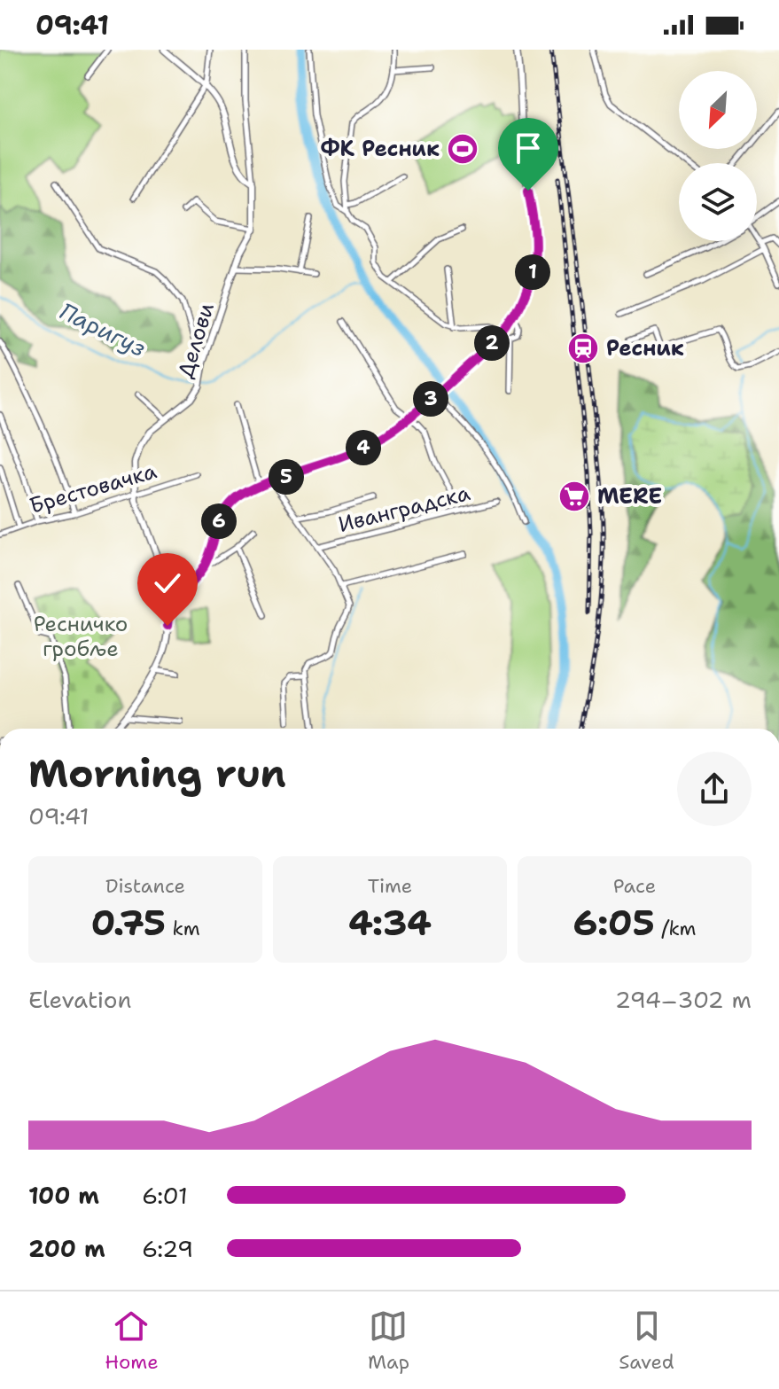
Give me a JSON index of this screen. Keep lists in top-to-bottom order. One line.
{"streets":{"street":["Делови","Брестовачка","Иванградска"]},"crossings":[["Делови","Брестовачка"]],"water":["Паригуз"],"parks":["Ресничко гробље"],"places":{"sports":["ФК Ресник"],"station":["Ресник"],"supermarket":["MERE"]},"north":"bottom left","page":{"status":"09:41","pins":["1","2","3","4","5","6"],"heading":["Morning run","09:41"],"stats":[["Distance","0.75 km"],["Time","4:34"],["Pace","6:05 /km"]],"chart":["Elevation","294–302 m"],"list":[{"name":"100 m","note":"6:01"},{"name":"200 m","note":"6:29"}],"tabs":["Home","Map","Saved"]}}
